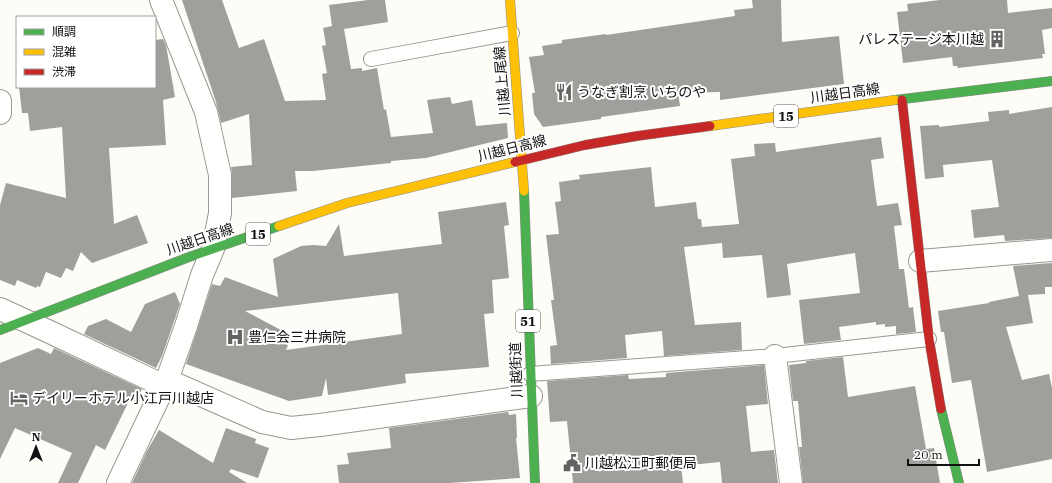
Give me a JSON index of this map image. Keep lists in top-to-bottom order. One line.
{"streets":{"main road":["川越上尾線","川越日高線","15","51","川越街道"]},"crossings":[["川越上尾線","川越日高線"],["川越上尾線","川越街道"],["川越日高線","川越街道"]],"places":{"building":["パレステージ本川越"],"restaurant":["うなぎ割烹 いちのや"],"hospital":["豊仁会三井病院"],"hotel":["デイリーホテル小江戸川越店"],"public building":["川越松江町郵便局"]},"legend":["順調","混雑","渋滞"],"scale_bar":"20 m","north":"top"}
